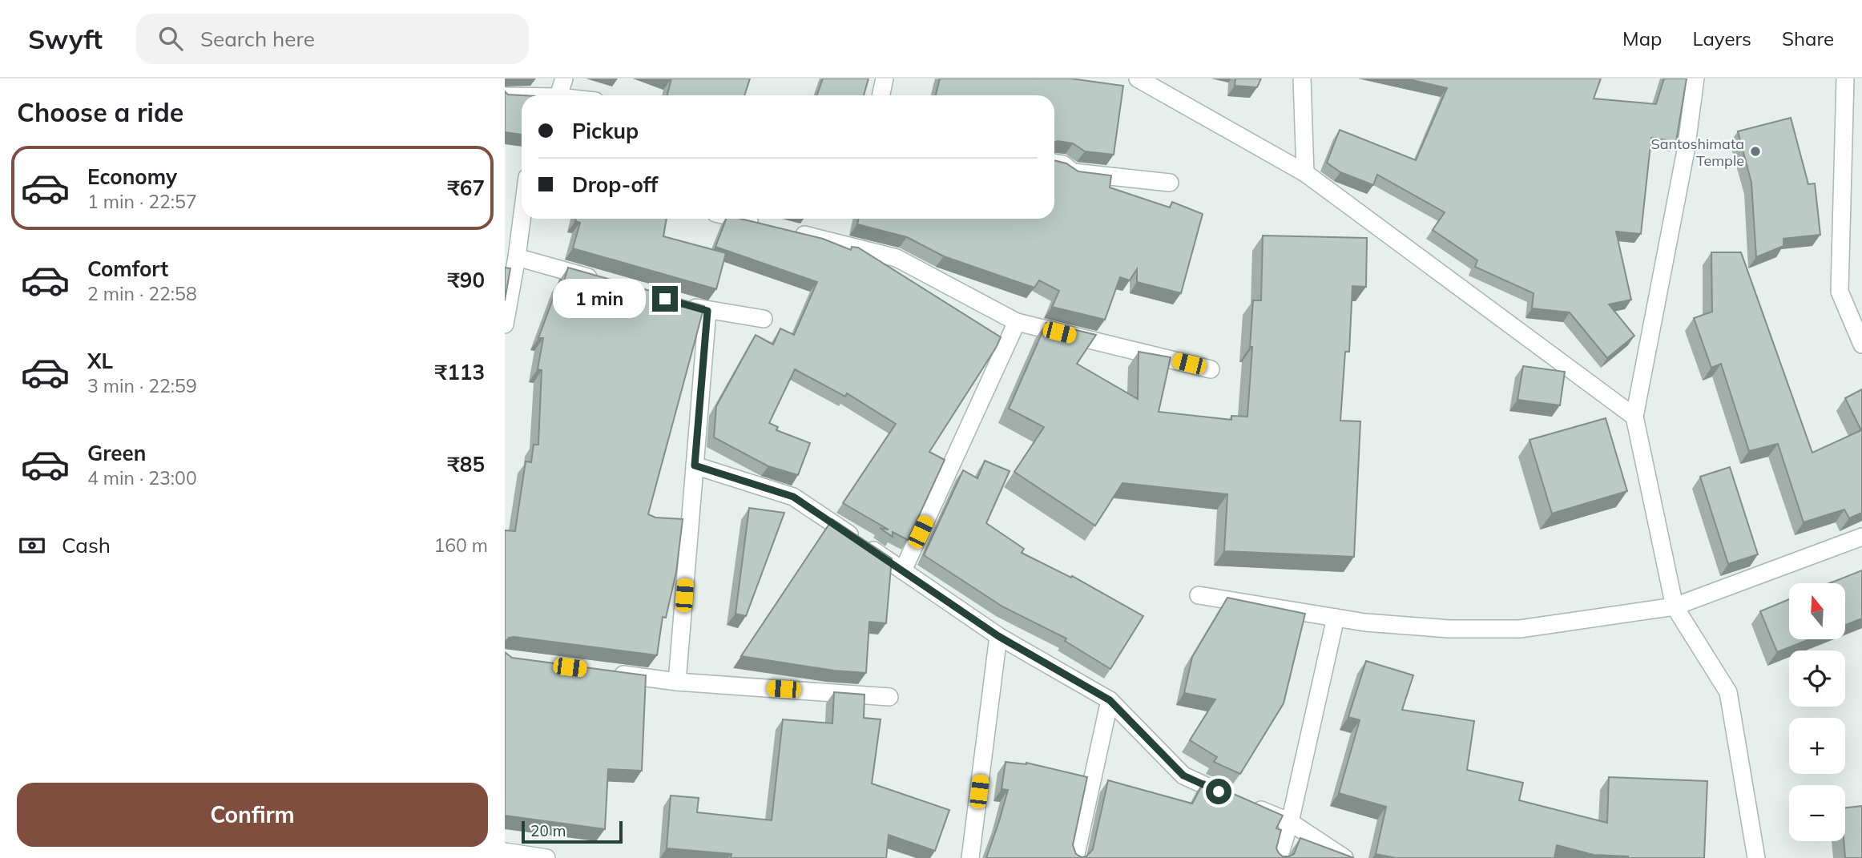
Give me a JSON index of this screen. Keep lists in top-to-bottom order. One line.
{"places":["Santoshimata Temple"],"scale_bar":"20 m","north":"top","page":{"header":"Swyft","search":"Search here","nav":["Map","Layers","Share"],"heading":"Choose a ride","banner":["Pickup","Drop-off"],"list":[{"name":"Economy","note":"1 min · 22:57","value":"₹67"},{"name":"Comfort","note":"2 min · 22:58","value":"₹90"},{"name":"XL","note":"3 min · 22:59","value":"₹113"},{"name":"Green","note":"4 min · 23:00","value":"₹85"}],"bubble":"1 min","pay":["Cash","160 m"],"map_buttons":["+","−"],"buttons":"Confirm","scale":"20 m"}}
